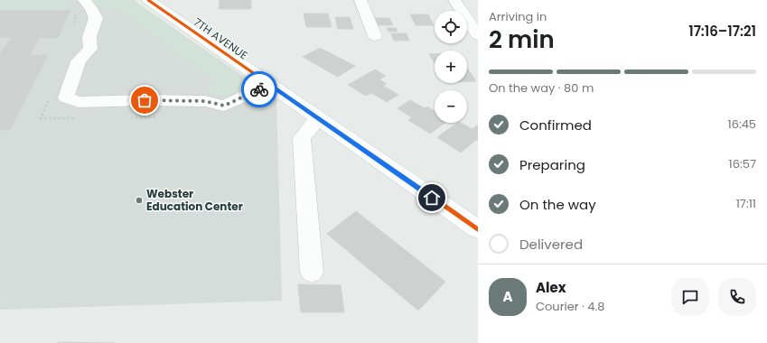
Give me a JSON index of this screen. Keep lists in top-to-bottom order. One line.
{"streets":{"street":["7TH AVENUE"]},"places":["Webster Education Center"],"page":{"heading":["2 min","Arriving in","17:16–17:21"],"panel":["Alex","Courier · 4.8"],"map_buttons":["+","−"],"bar":"On the way · 80 m","list":[["Confirmed","16:45"],["Preparing","16:57"],["On the way","17:11"],"Delivered"],"round":"A"}}
